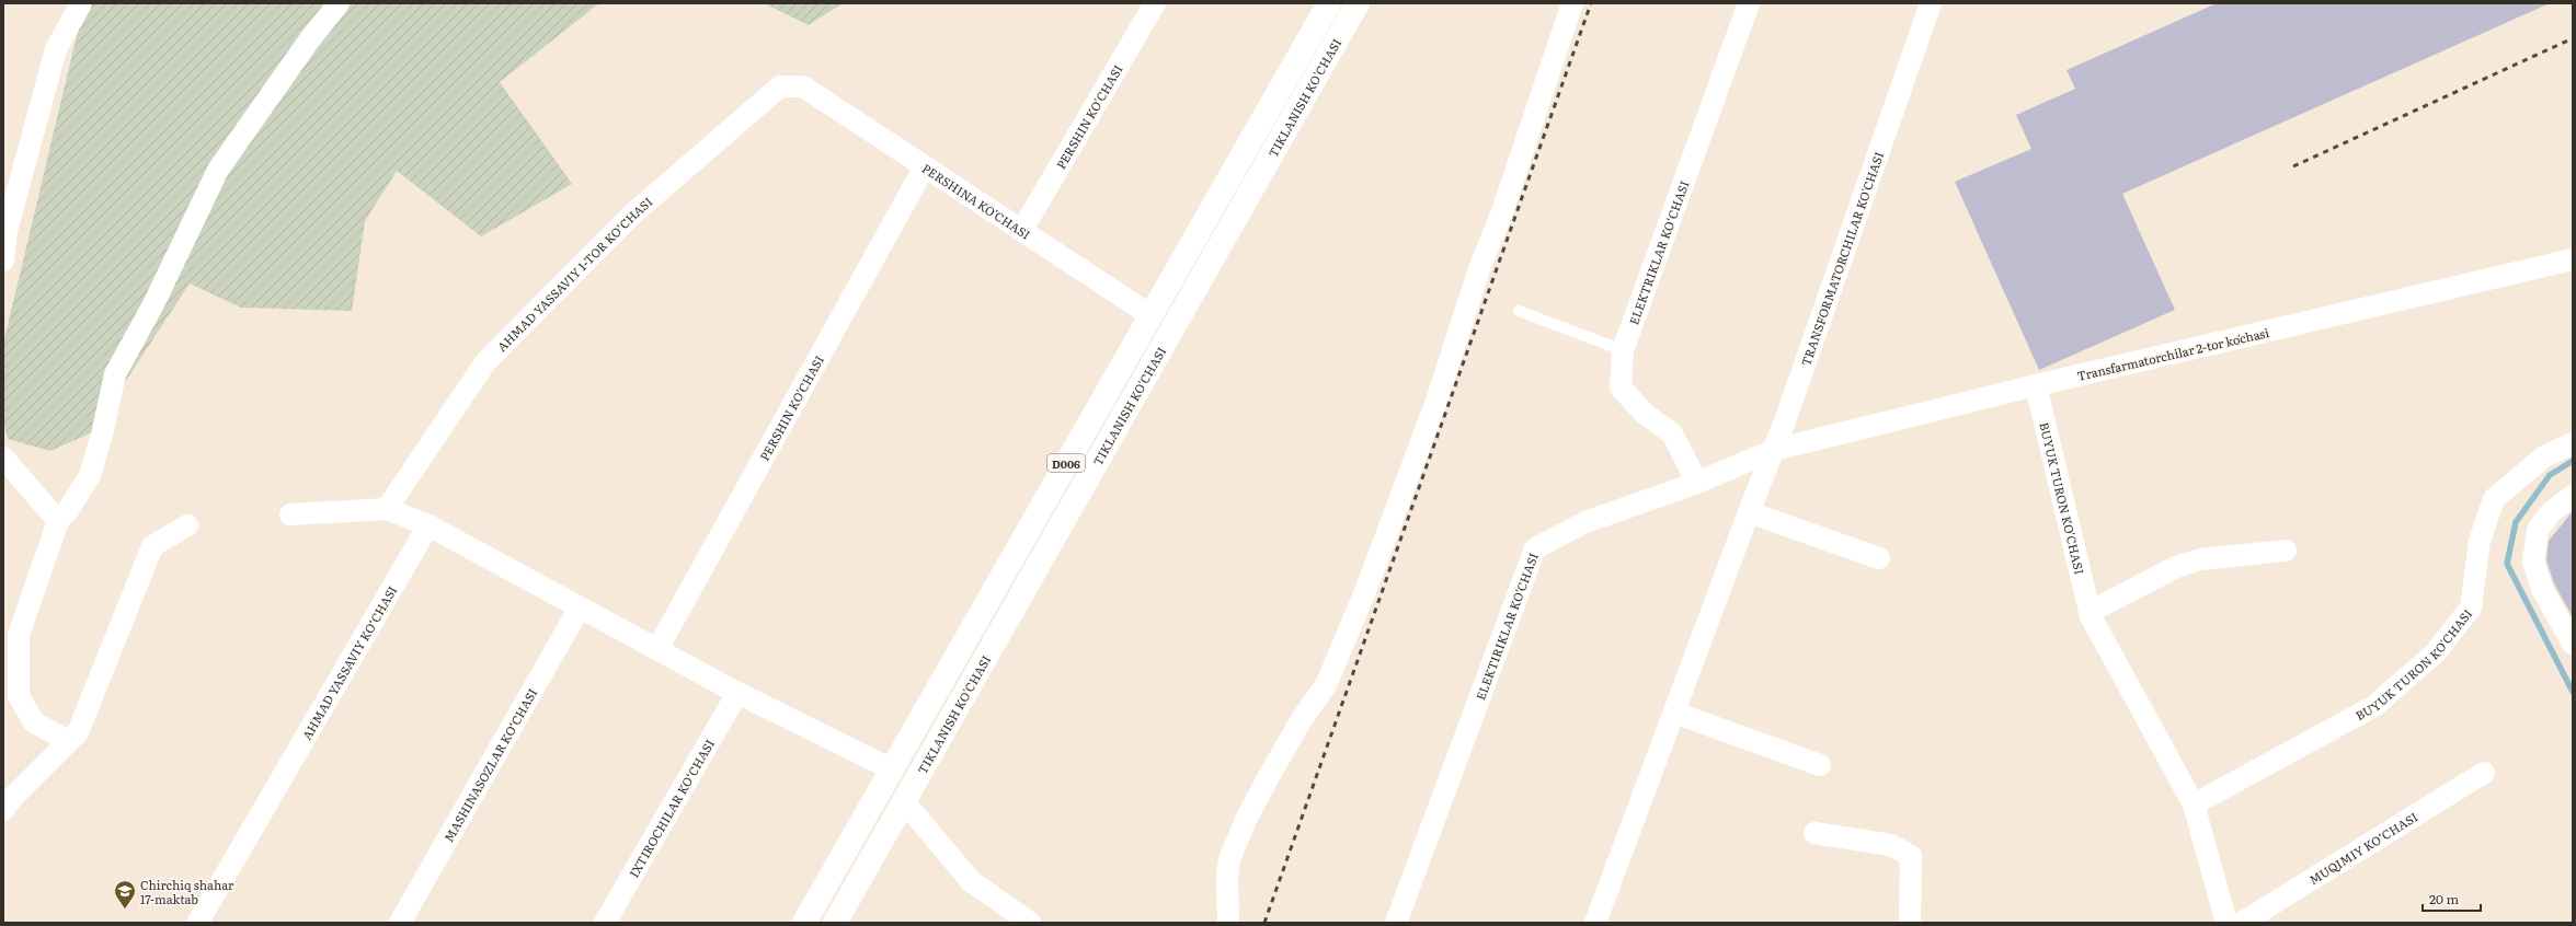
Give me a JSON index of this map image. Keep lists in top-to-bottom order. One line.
{"streets":{"main road":["TIKLANISH KO'CHASI","D006"],"street":["PERSHIN KO'CHASI","PERSHINA KO'CHASI","ELEKTRIKLAR KO‘CHASI","TRANSFORMATORCHILAR KO'CHASI","AHMAD YASSAVIY 1-TOR KO‘CHASI","Transfarmatorchilar 2-tor koʻchasi","BUYUK TURON KO'CHASI","ELEKTIRIKLAR KO'CHASI","AHMAD YASSAVIY KO‘CHASI","MASHINASOZLAR KO‘CHASI","IXTIROCHILAR KO‘CHASI","MUQIMIY KO‘CHASI"]},"crossings":[["PERSHIN KO'CHASI","PERSHINA KO'CHASI"],["PERSHINA KO'CHASI","AHMAD YASSAVIY 1-TOR KO‘CHASI"],["PERSHINA KO'CHASI","D006"],["ELEKTRIKLAR KO‘CHASI","ELEKTIRIKLAR KO'CHASI"],["TRANSFORMATORCHILAR KO'CHASI","Transfarmatorchilar 2-tor koʻchasi"],["TRANSFORMATORCHILAR KO'CHASI","ELEKTIRIKLAR KO'CHASI"],["Transfarmatorchilar 2-tor koʻchasi","BUYUK TURON KO'CHASI"],["Transfarmatorchilar 2-tor koʻchasi","ELEKTIRIKLAR KO'CHASI"]],"places":{"school or university":["Chirchiq shahar 17-maktab"]},"scale_bar":"20 m"}
